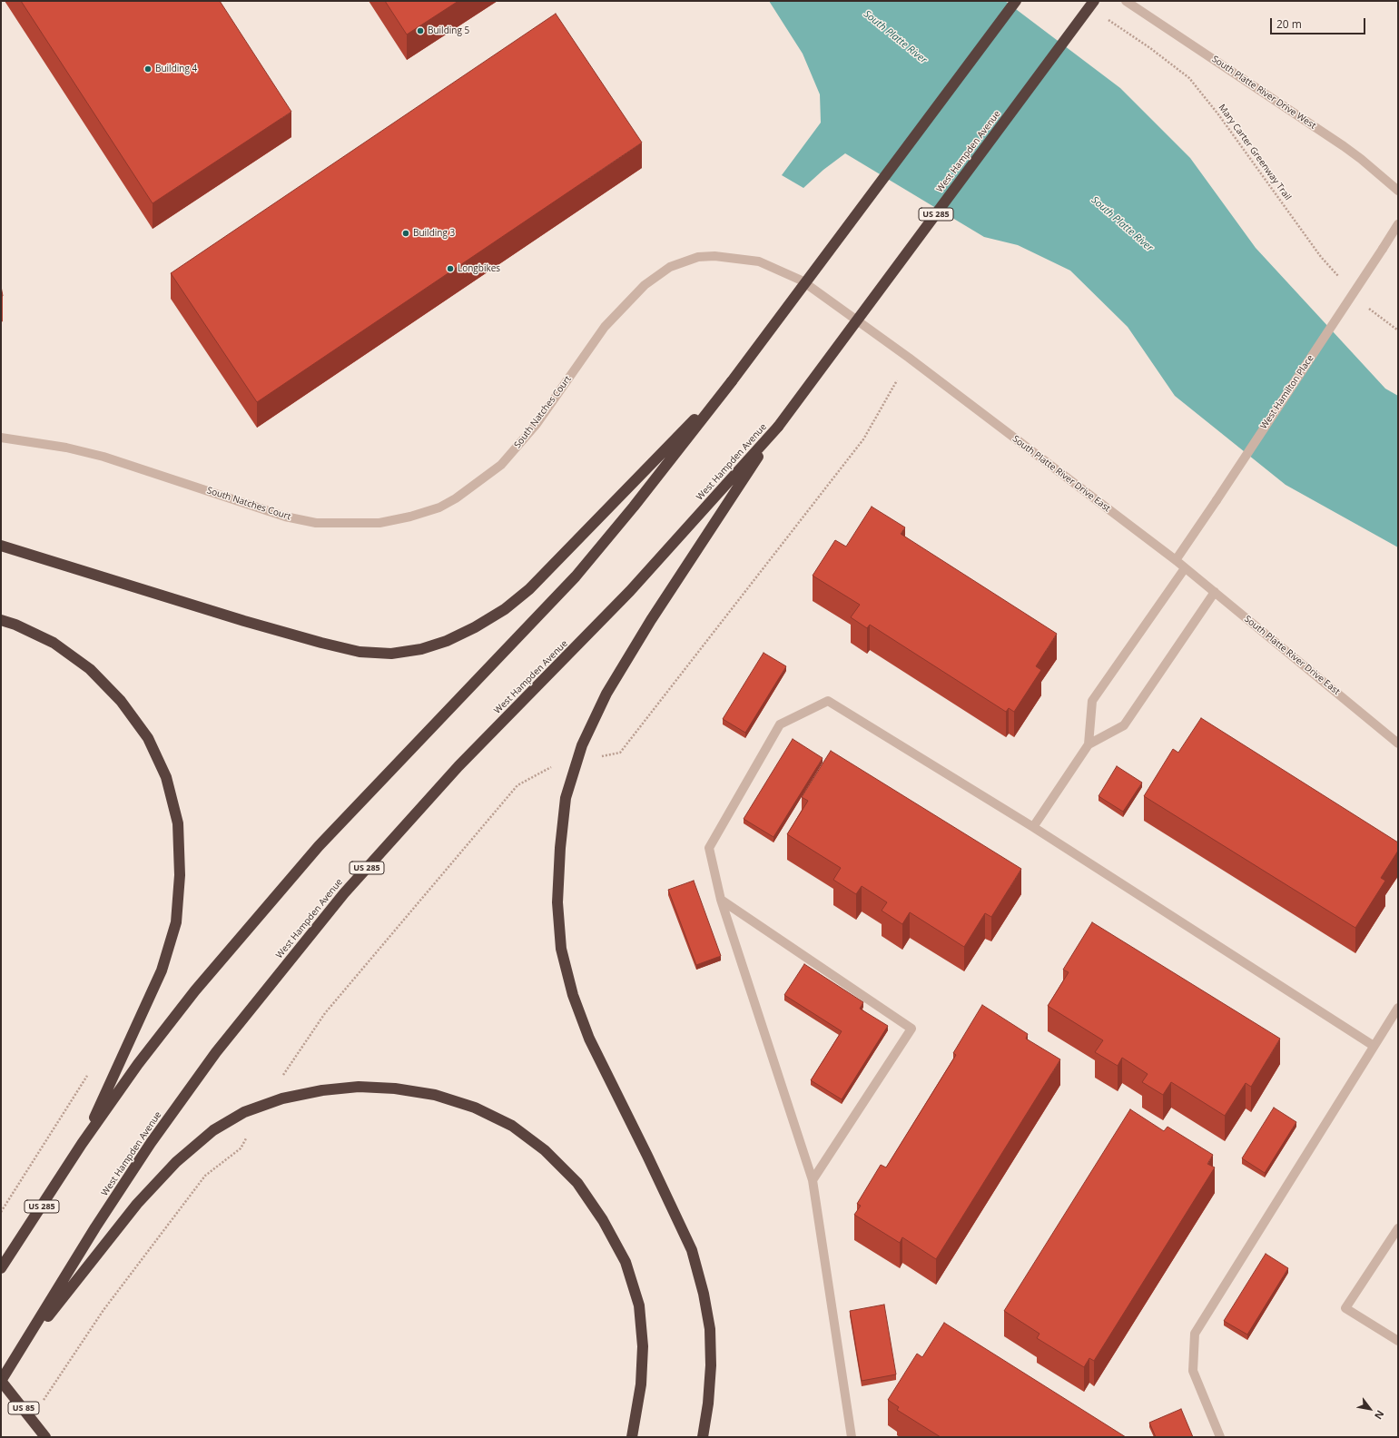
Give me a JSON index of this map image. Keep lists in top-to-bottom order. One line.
{"streets":{"highway":["West Hampden Avenue","US 285","US 85"],"street":["South Platte River Drive West","West Hamilton Place","South Natches Court","South Platte River Drive East"],"path":["Mary Carter Greenway Trail"]},"crossings":[["West Hampden Avenue","US 85"],["West Hamilton Place","South Platte River Drive East"],["South Natches Court","South Platte River Drive East"]],"water":["South Platte River"],"places":["Building 5","Building 4","Building 3","Longbikes"],"scale_bar":"20 m","north":"bottom right"}
